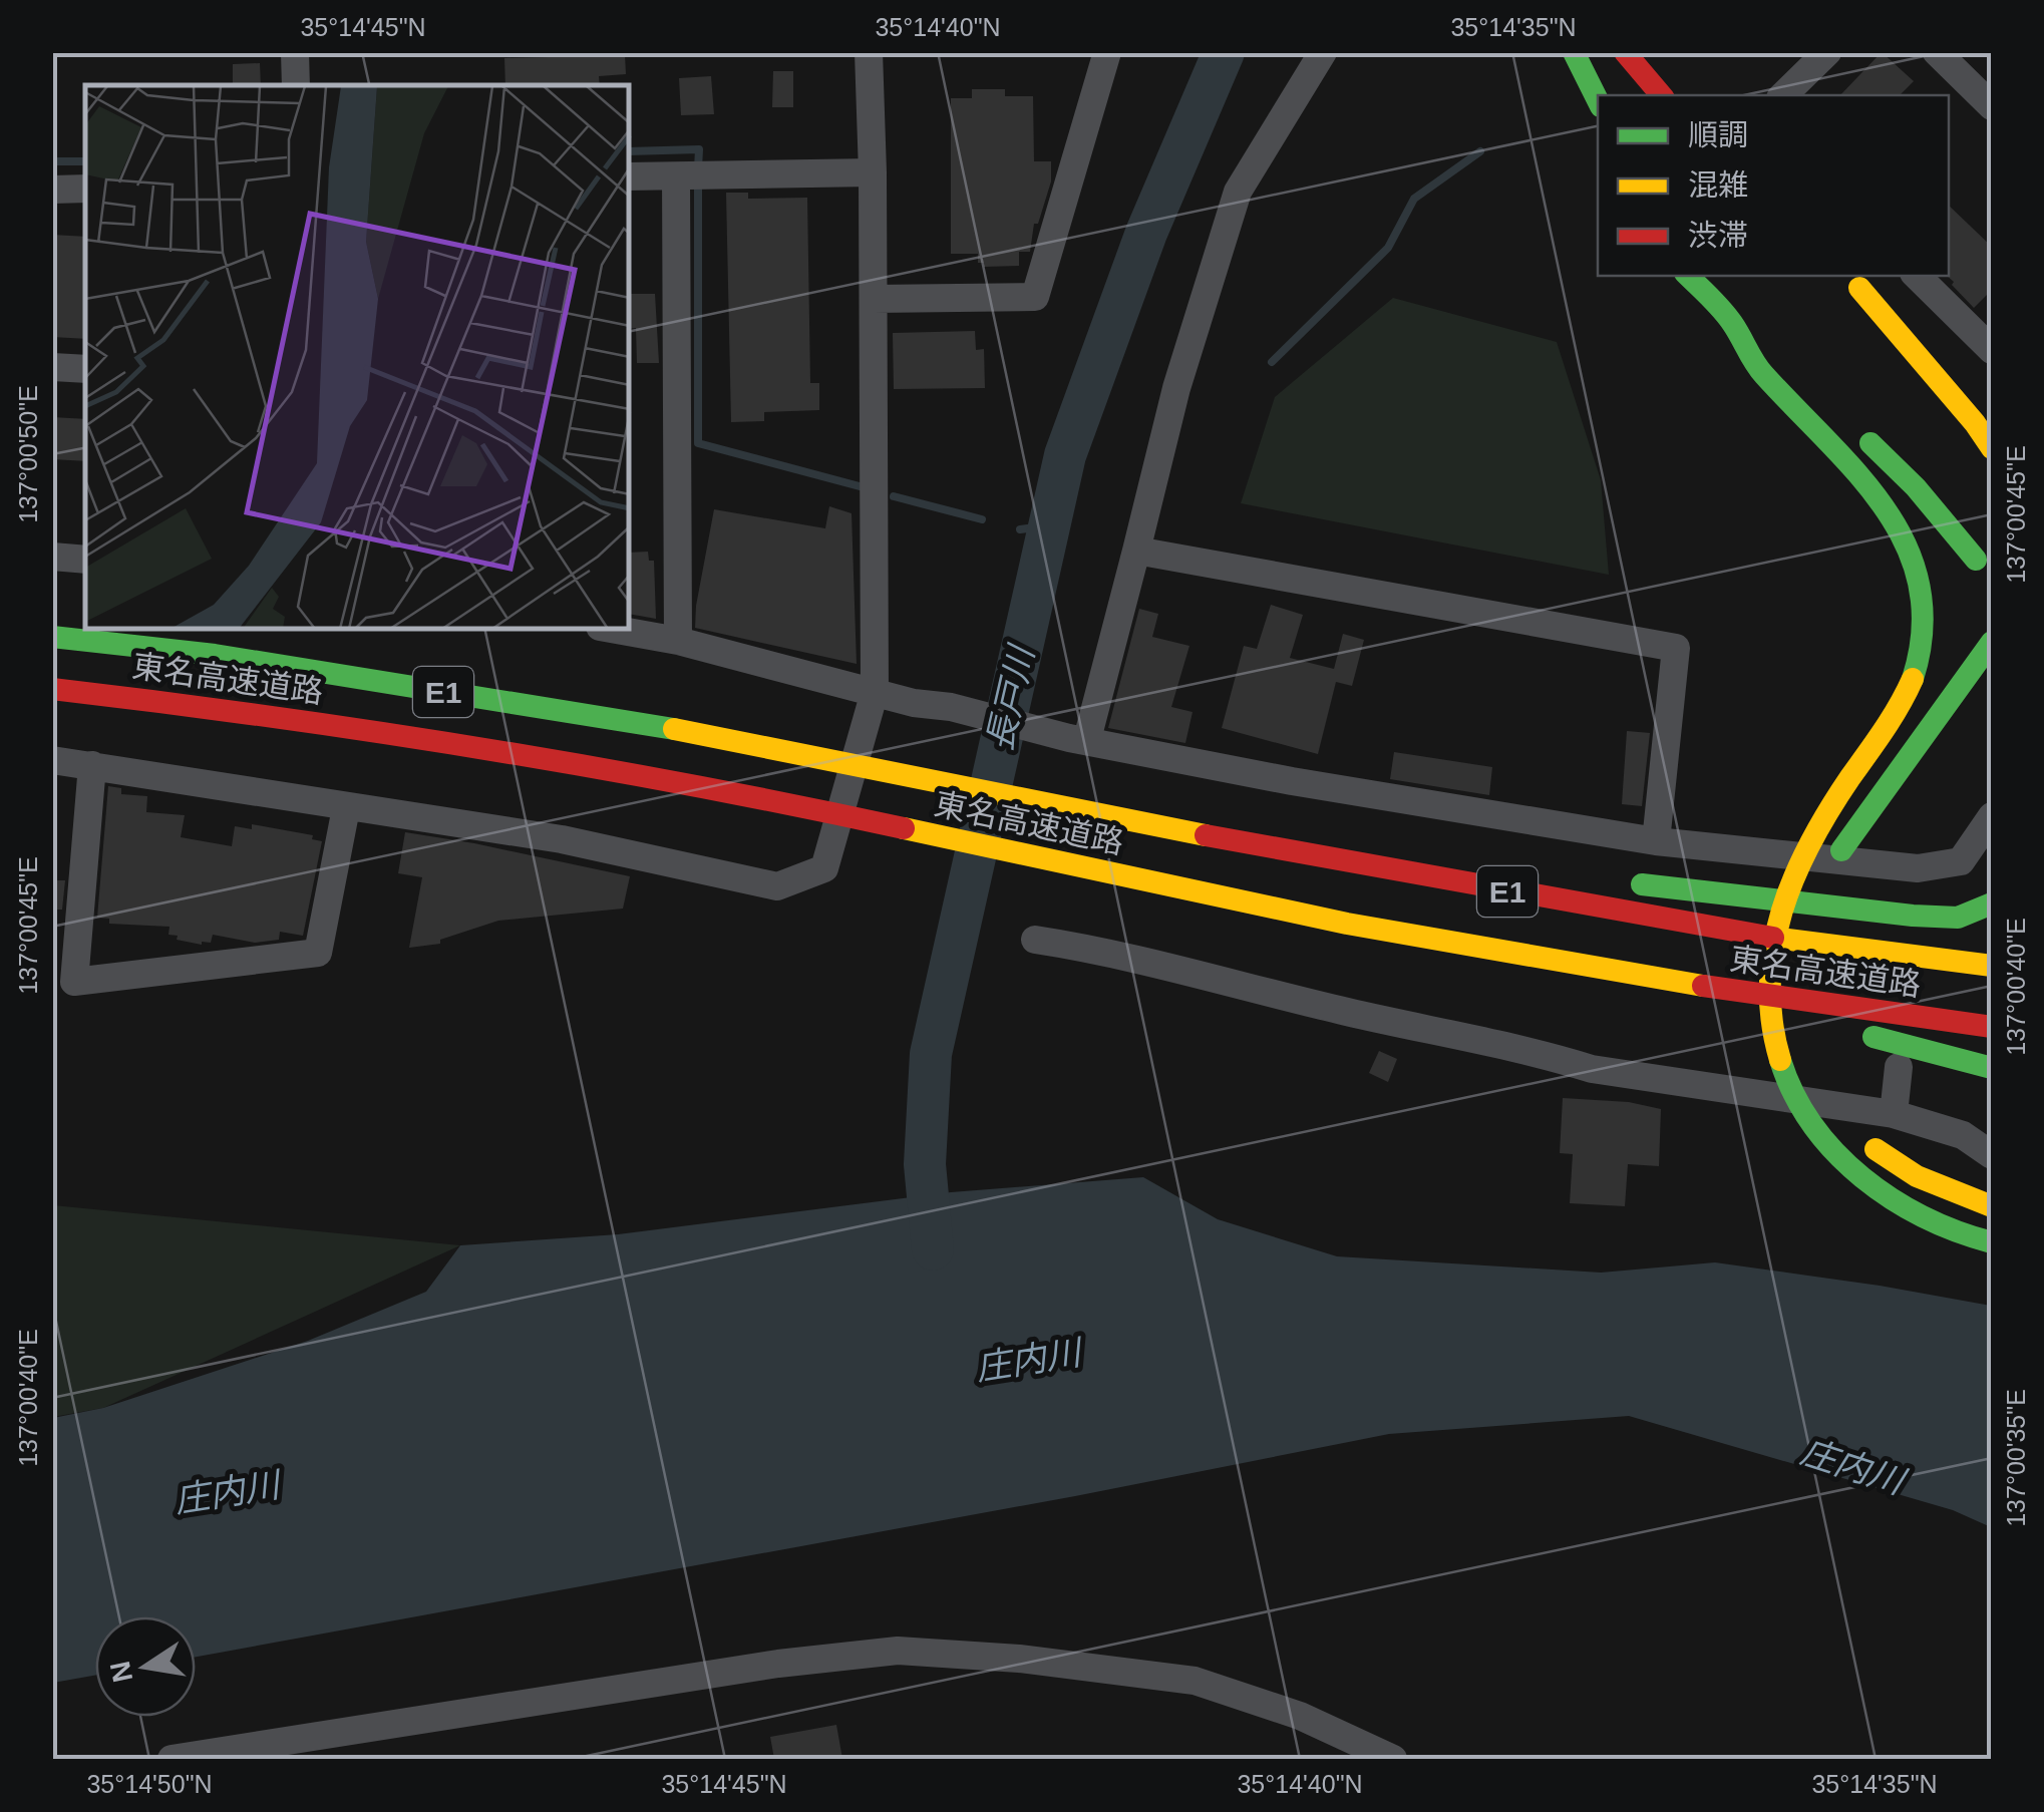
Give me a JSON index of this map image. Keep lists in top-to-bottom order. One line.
{"streets":{"highway":["東名高速道路","E1"]},"water":["長戸川","庄内川"],"legend":["順調","混雑","渋滞"],"north":"left","coordinates":["35°14'45\"N","35°14'40\"N","35°14'35\"N","137°00'50\"E","137°00'45\"E","137°00'40\"E","137°00'35\"E","35°14'50\"N"]}
